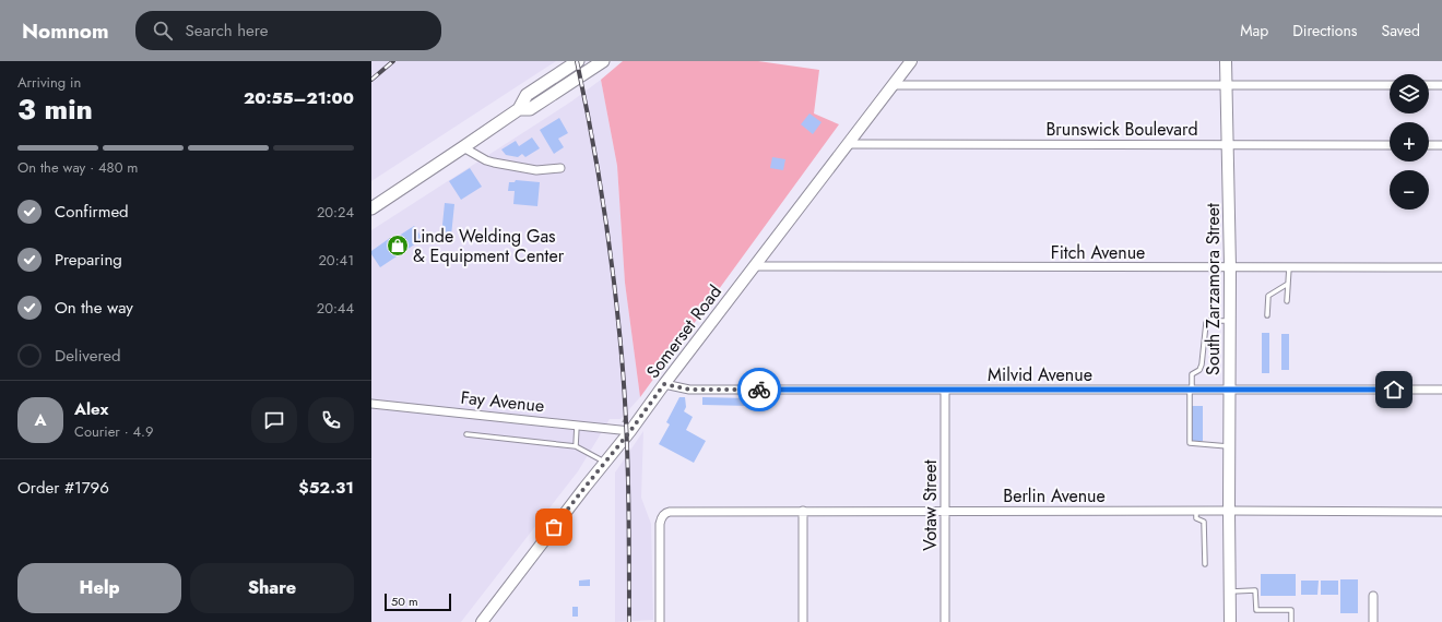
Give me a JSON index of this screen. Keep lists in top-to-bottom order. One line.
{"streets":{"main road":["South Zarzamora Street","Somerset Road"],"street":["Brunswick Boulevard","Fitch Avenue","Milvid Avenue","Fay Avenue","Berlin Avenue","Votaw Street"]},"crossings":[["Brunswick Boulevard","South Zarzamora Street"],["Brunswick Boulevard","Somerset Road"],["Fitch Avenue","South Zarzamora Street"],["Fitch Avenue","Somerset Road"],["South Zarzamora Street","Milvid Avenue"],["South Zarzamora Street","Berlin Avenue"],["Somerset Road","Milvid Avenue"],["Somerset Road","Fay Avenue"],["Milvid Avenue","Votaw Street"],["Berlin Avenue","Votaw Street"]],"places":{"shop":["Linde Welding Gas & Equipment Center"]},"scale_bar":"50 m","page":{"header":"Nomnom","search":"Search here","nav":["Map","Directions","Saved"],"heading":["3 min","Arriving in","20:55–21:00"],"panel":["Alex","Courier · 4.9","Order #1796","$52.31"],"map_buttons":["+","−"],"bar":"On the way · 480 m","list":[["Confirmed","20:24"],["Preparing","20:41"],["On the way","20:44"],"Delivered"],"round":"A","buttons":["Help","Share"],"scale":"50 m"}}
